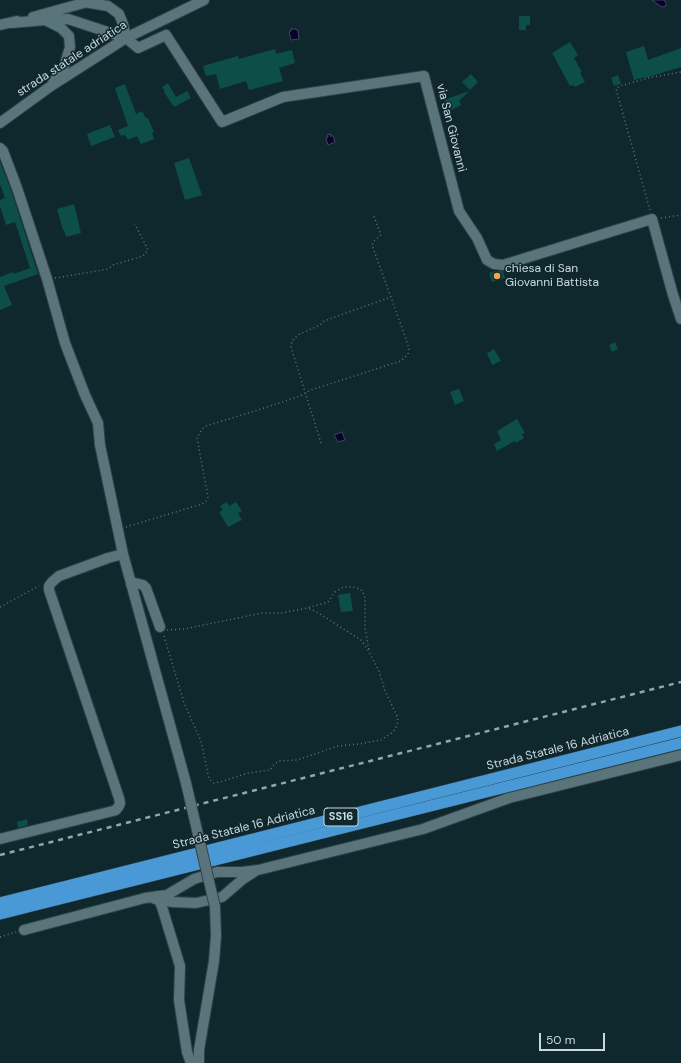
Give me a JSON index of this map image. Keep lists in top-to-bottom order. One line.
{"streets":{"highway":["Strada Statale 16 Adriatica","SS16"],"street":["strada statale adriatica","via San Giovanni"]},"crossings":[["strada statale adriatica","via San Giovanni"]],"places":["chiesa di San Giovanni Battista"],"scale_bar":"50 m"}
